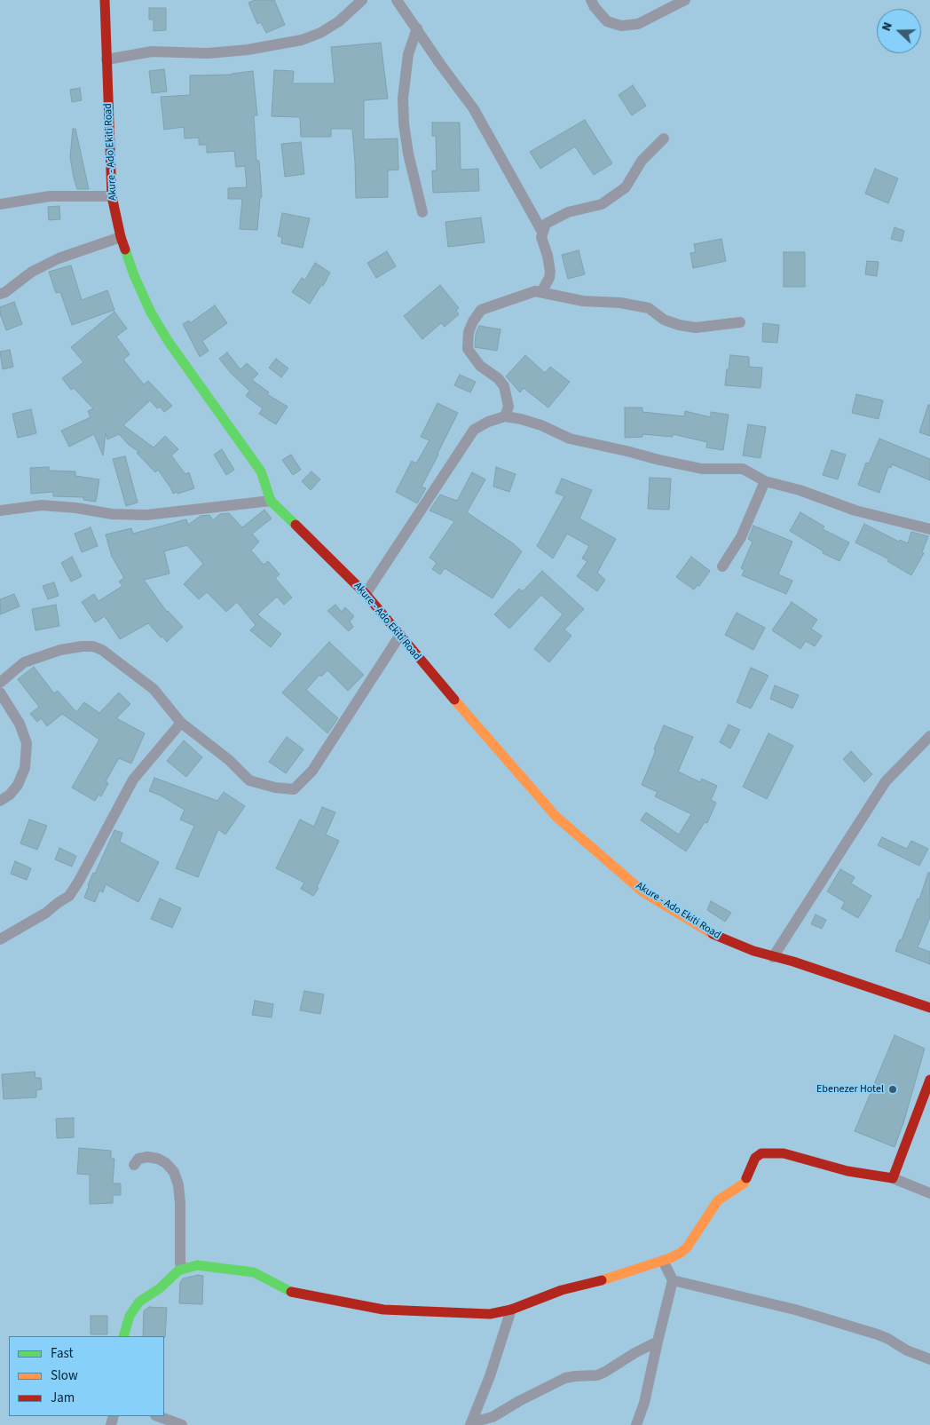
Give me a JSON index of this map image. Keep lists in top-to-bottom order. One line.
{"streets":{"main road":["Akure - Ado Ekiti Road"]},"places":["Ebenezer Hotel"],"legend":["Fast","Slow","Jam"],"north":"left"}
